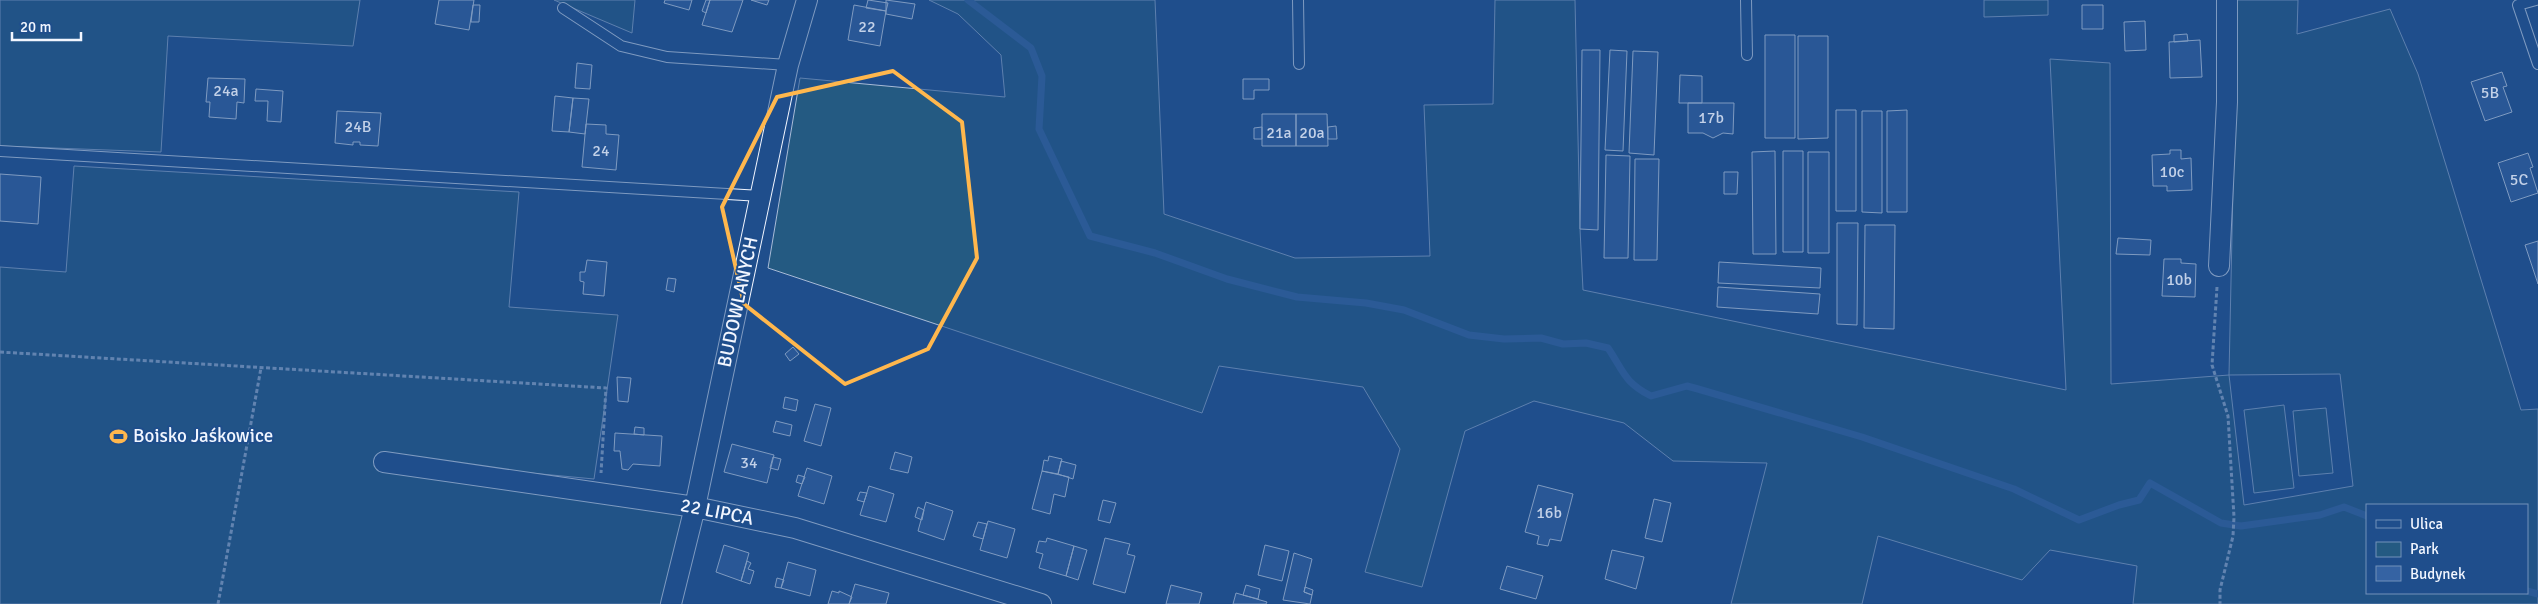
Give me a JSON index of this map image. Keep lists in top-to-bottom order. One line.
{"streets":{"street":["BUDOWLANYCH","22 LIPCA"]},"crossings":[["BUDOWLANYCH","22 LIPCA"]],"places":{"sports":["Boisko Jaśkowice"]},"house_numbers":["22","24a","5B","17b","24B","21a","20a","24","10c","5C","10b","34","16b"],"legend":["Ulica","Park","Budynek"],"scale_bar":"20 m"}
